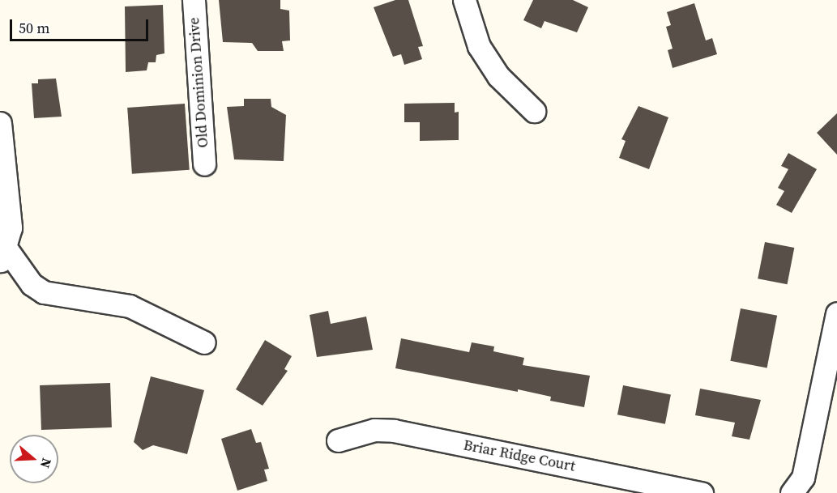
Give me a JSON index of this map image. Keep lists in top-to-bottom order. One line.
{"streets":{"street":["Old Dominion Drive","Briar Ridge Court"]},"scale_bar":"50 m","north":"right"}
